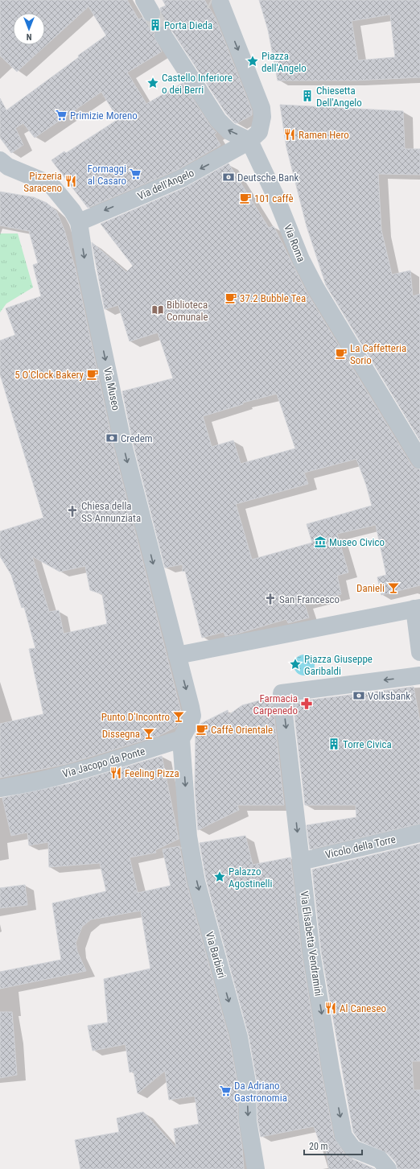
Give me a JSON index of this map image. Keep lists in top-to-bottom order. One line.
{"streets":{"street":["Via dell'Angelo","Via Roma","Via Museo","Via Jacopo da Ponte","Vicolo della Torre","Via Elisabetta Vendramini","Via Barbieri"]},"crossings":[["Via dell'Angelo","Via Roma"],["Via dell'Angelo","Via Museo"],["Via Jacopo da Ponte","Via Barbieri"],["Vicolo della Torre","Via Elisabetta Vendramini"]],"one_way":["Via Museo","Via Barbieri"],"places":{"building":["Porta Dieda","Chiesetta Dell'Angelo","Torre Civica"],"place":["Piazza dell'Angelo","Castello Inferiore o dei Berri","Piazza Giuseppe Garibaldi","Palazzo Agostinelli"],"supermarket":["Primizie Moreno","Formaggi al Casaro","Da Adriano Gastronomia"],"restaurant":["Ramen Hero","Pizzeria Saraceno","Feeling Pizza","Al Caneseo"],"bank":["Deutsche Bank","Credem","Volksbank"],"cafe":["101 caffè","37.2 Bubble Tea","La Caffetteria Sorio","5 O'Clock Bakery","Caffè Orientale"],"library":["Biblioteca Comunale"],"church":["Chiesa della SS Annunziata","San Francesco"],"museum":["Museo Civico"],"bar":["Danieli","Punto D'Incontro","Dissegna"],"pharmacy":["Farmacia Carpenedo"]},"scale_bar":"20 m","north":"bottom"}
